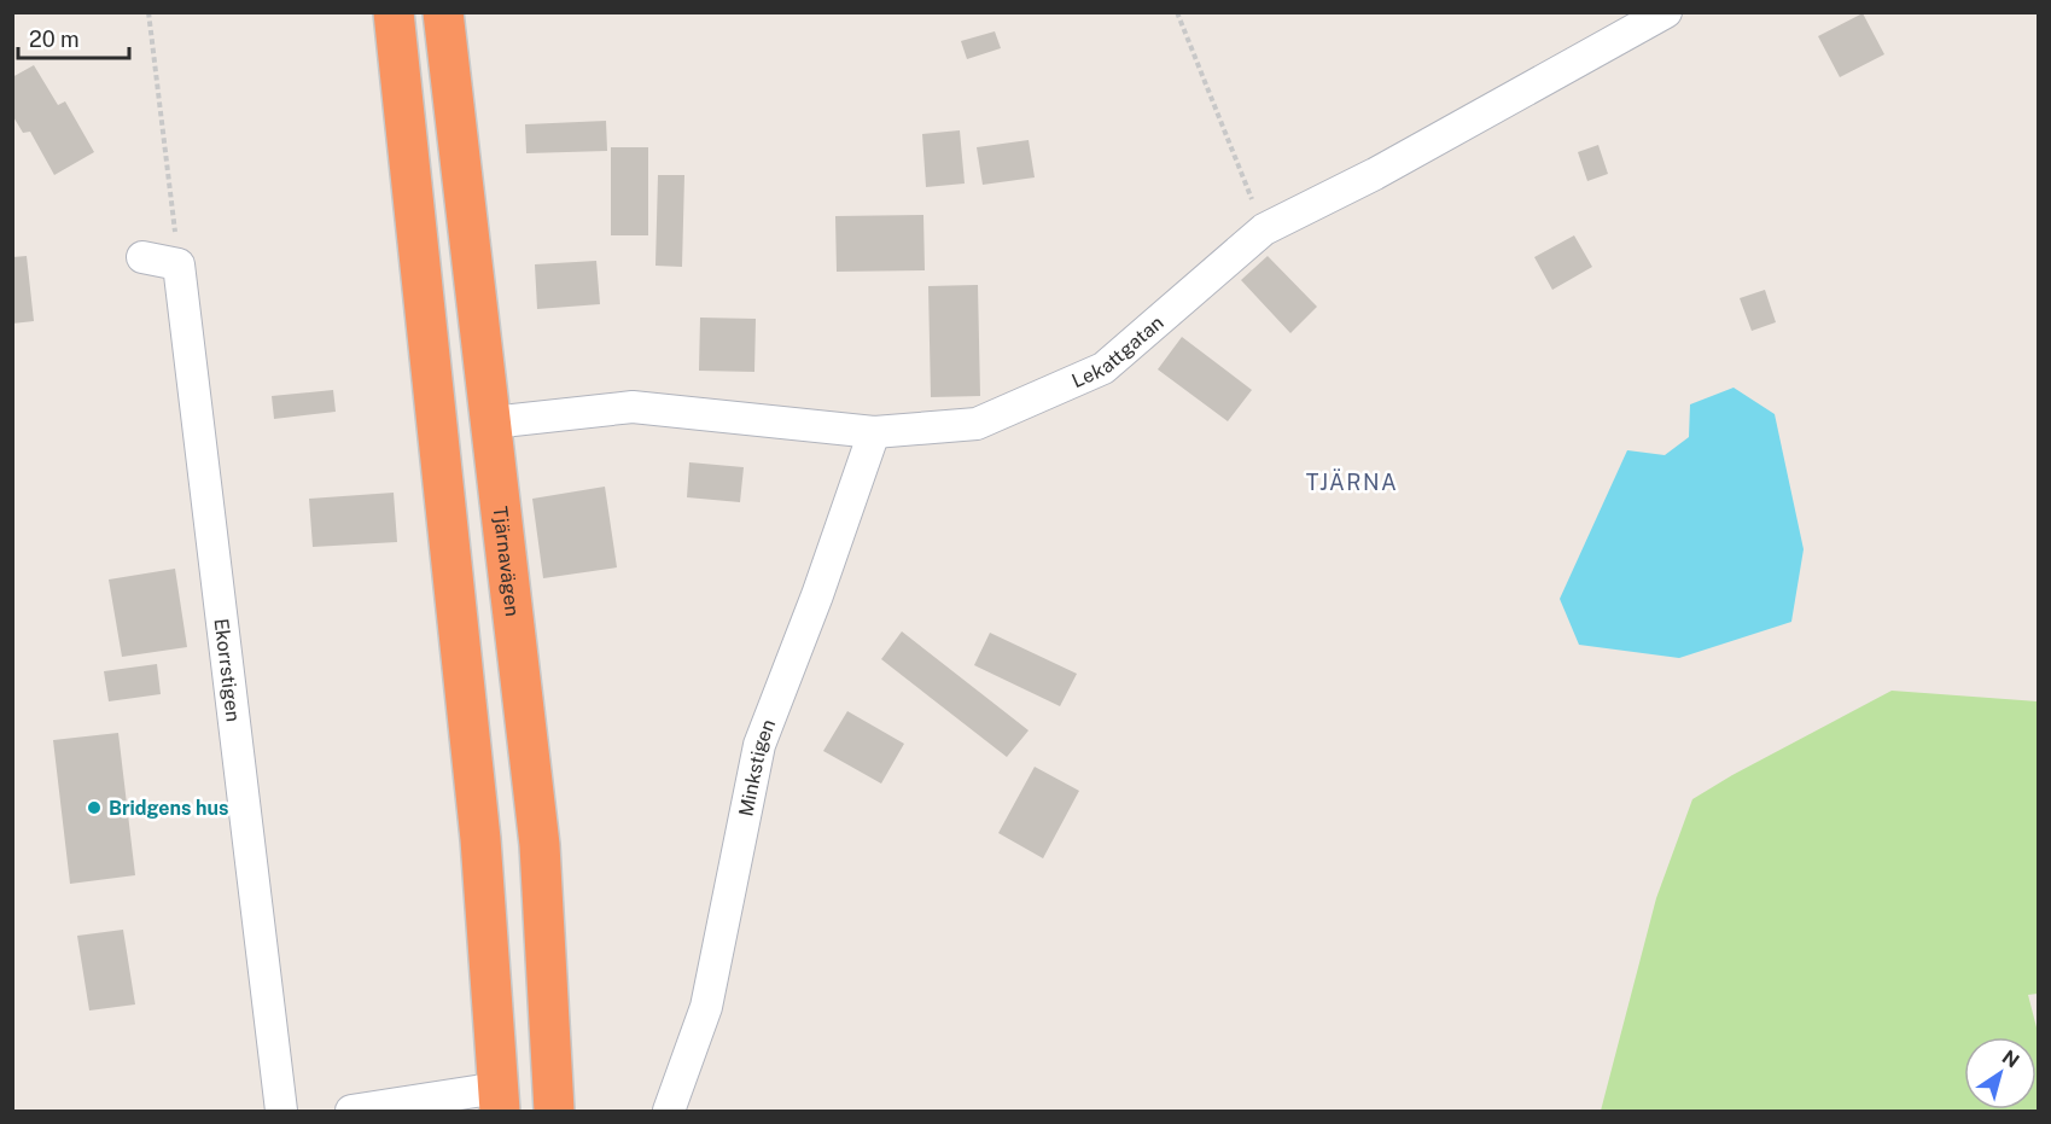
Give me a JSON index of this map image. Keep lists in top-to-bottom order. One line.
{"streets":{"highway":["Tjärnavägen"],"street":["Lekattgatan","Ekorrstigen","Minkstigen"]},"crossings":[["Lekattgatan","Tjärnavägen"],["Lekattgatan","Minkstigen"]],"districts":["TJÄRNA"],"places":["Bridgens hus"],"scale_bar":"20 m","north":"top right"}
